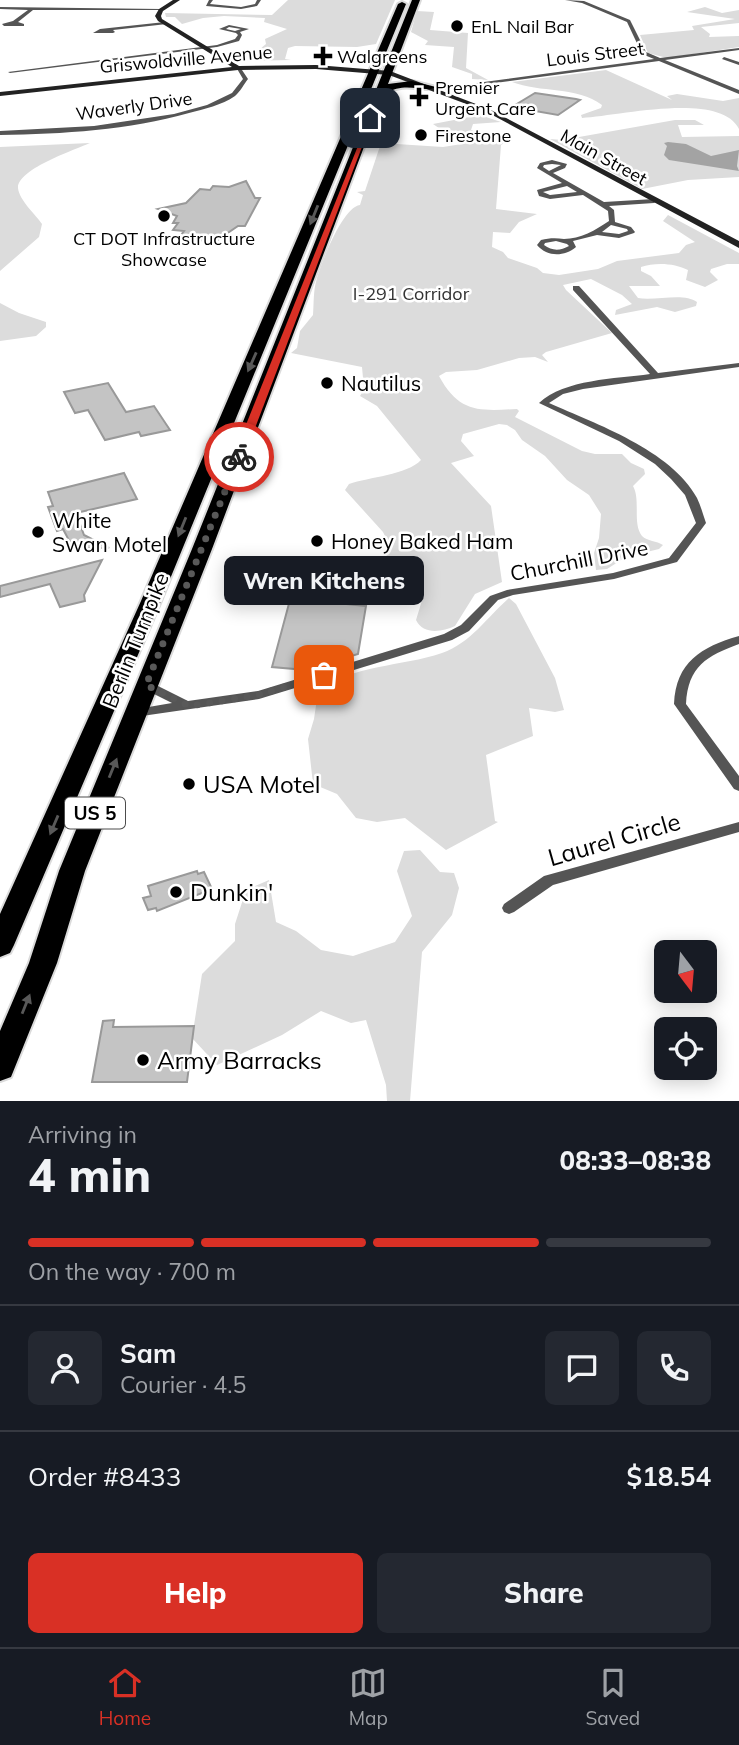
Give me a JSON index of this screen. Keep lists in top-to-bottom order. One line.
{"streets":{"highway":["Berlin Turnpike","US 5"],"street":["Louis Street","Griswoldville Avenue","Waverly Drive","Main Street","Churchill Drive","Laurel Circle"]},"crossings":[["Louis Street","Main Street"],["Griswoldville Avenue","Waverly Drive"],["Griswoldville Avenue","Main Street"],["Griswoldville Avenue","Berlin Turnpike"],["Main Street","Berlin Turnpike"],["Churchill Drive","Berlin Turnpike"]],"parks":["I-291 Corridor"],"places":{"other":["EnL Nail Bar","Firestone","CT DOT Infrastructure Showcase","Nautilus","White Swan Motel","Honey Baked Ham","Wren Kitchens","USA Motel","Dunkin'","Army Barracks"],"health":["Walgreens","Premier Urgent Care"]},"north":"bottom","page":{"bubble":"Wren Kitchens","heading":["4 min","Arriving in","08:33–08:38"],"panel":["Sam","Courier · 4.5","Order #8433","$18.54"],"bar":"On the way · 700 m","buttons":["Help","Share"],"tabs":["Home","Map","Saved"]}}
